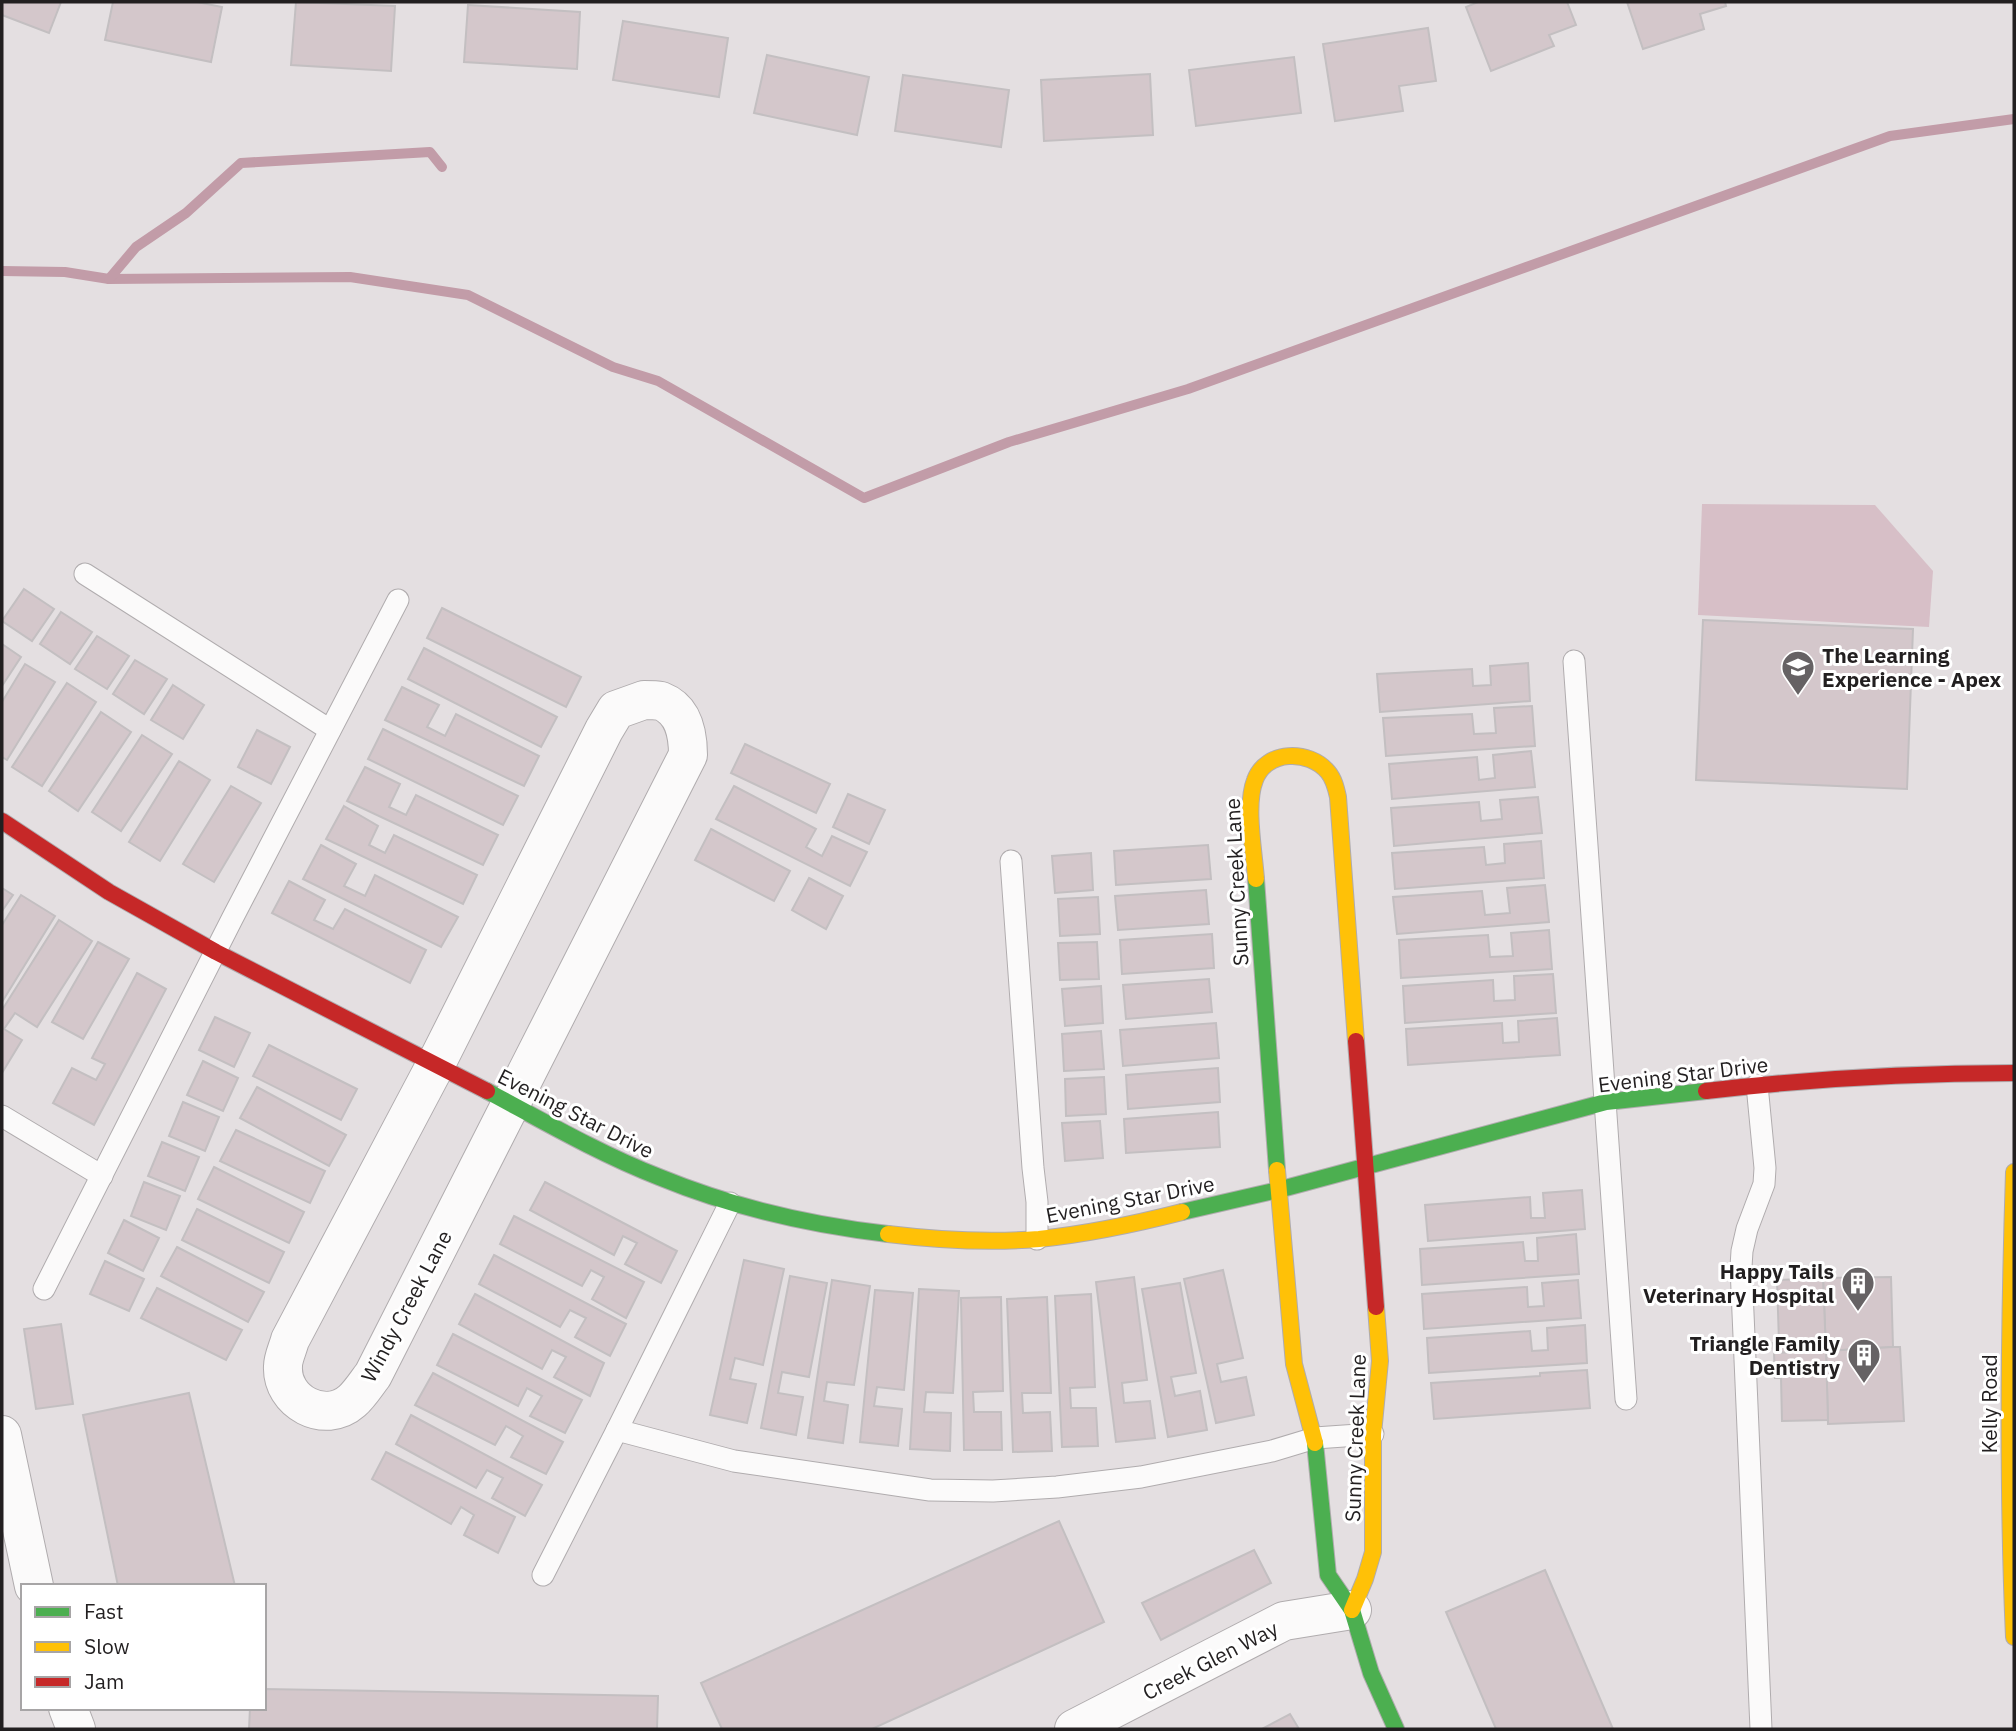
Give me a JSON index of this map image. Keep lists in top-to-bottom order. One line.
{"streets":{"street":["Sunny Creek Lane","Evening Star Drive","Windy Creek Lane","Kelly Road","Creek Glen Way"]},"crossings":[["Sunny Creek Lane","Evening Star Drive"],["Sunny Creek Lane","Creek Glen Way"],["Evening Star Drive","Windy Creek Lane"]],"places":{"school or university":["The Learning Experience - Apex"],"building":["Happy Tails Veterinary Hospital","Triangle Family Dentistry"]},"legend":["Fast","Slow","Jam"]}
